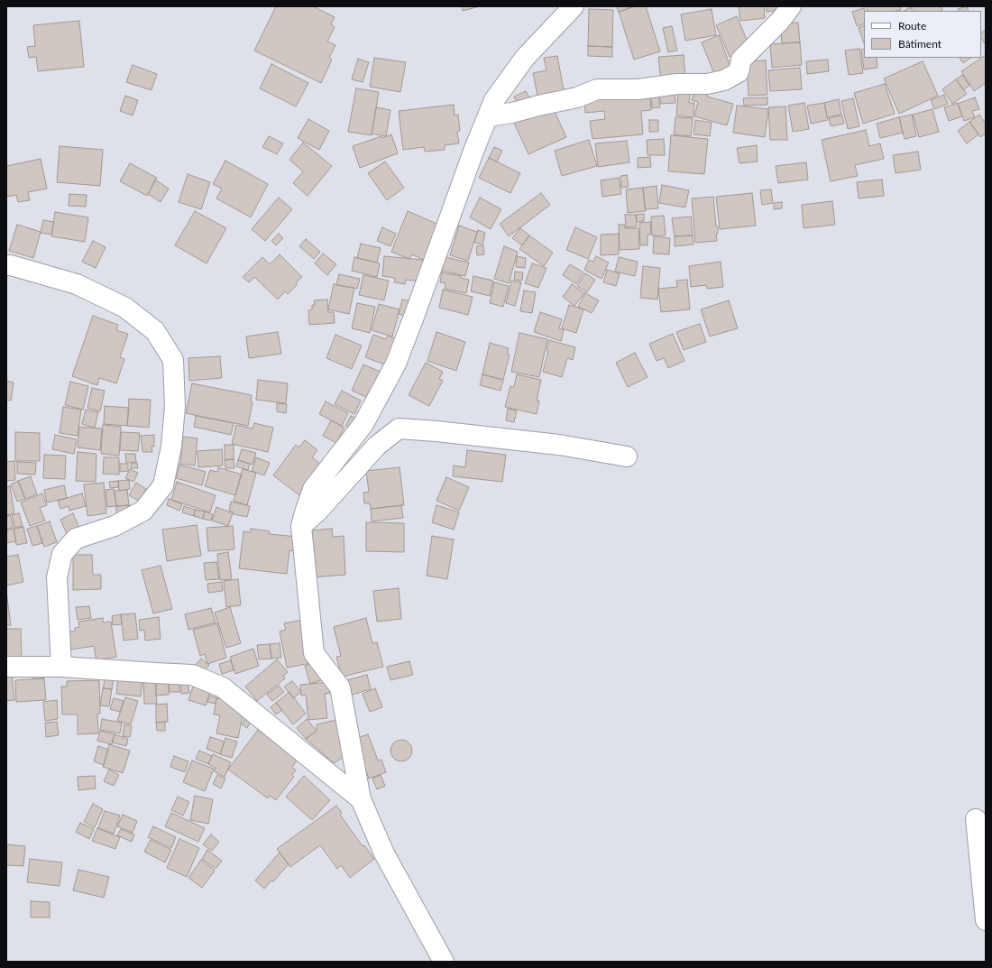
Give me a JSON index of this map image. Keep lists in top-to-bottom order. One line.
{"legend":["Route","Bâtiment"]}
